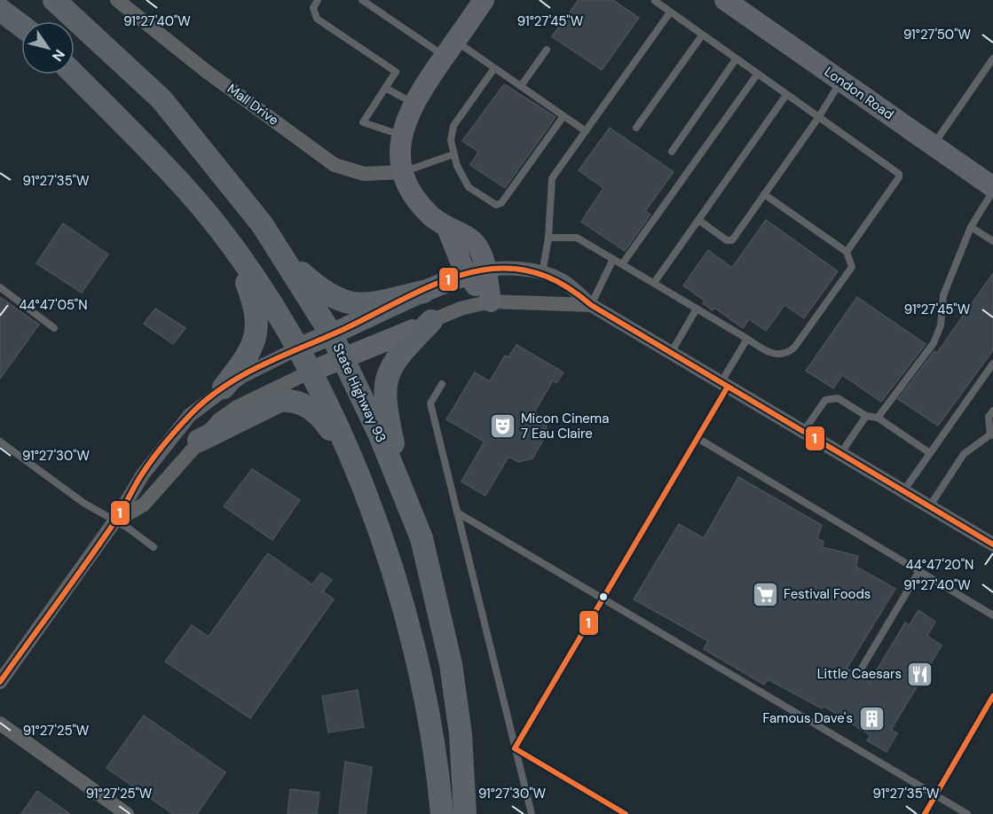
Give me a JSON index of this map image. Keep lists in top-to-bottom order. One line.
{"streets":{"main road":["State Highway 93"],"street":["London Road","Mall Drive"]},"places":{"theatre":["Micon Cinema 7 Eau Claire"],"supermarket":["Festival Foods"],"restaurant":["Little Caesars"],"building":["Famous Dave's"]},"lines":["transit line 1"],"north":"bottom right","coordinates":["91°27'40\"W","91°27'45\"W","91°27'50\"W","91°27'35\"W","44°47'05\"N","91°27'30\"W","44°47'20\"N","91°27'25\"W"]}
